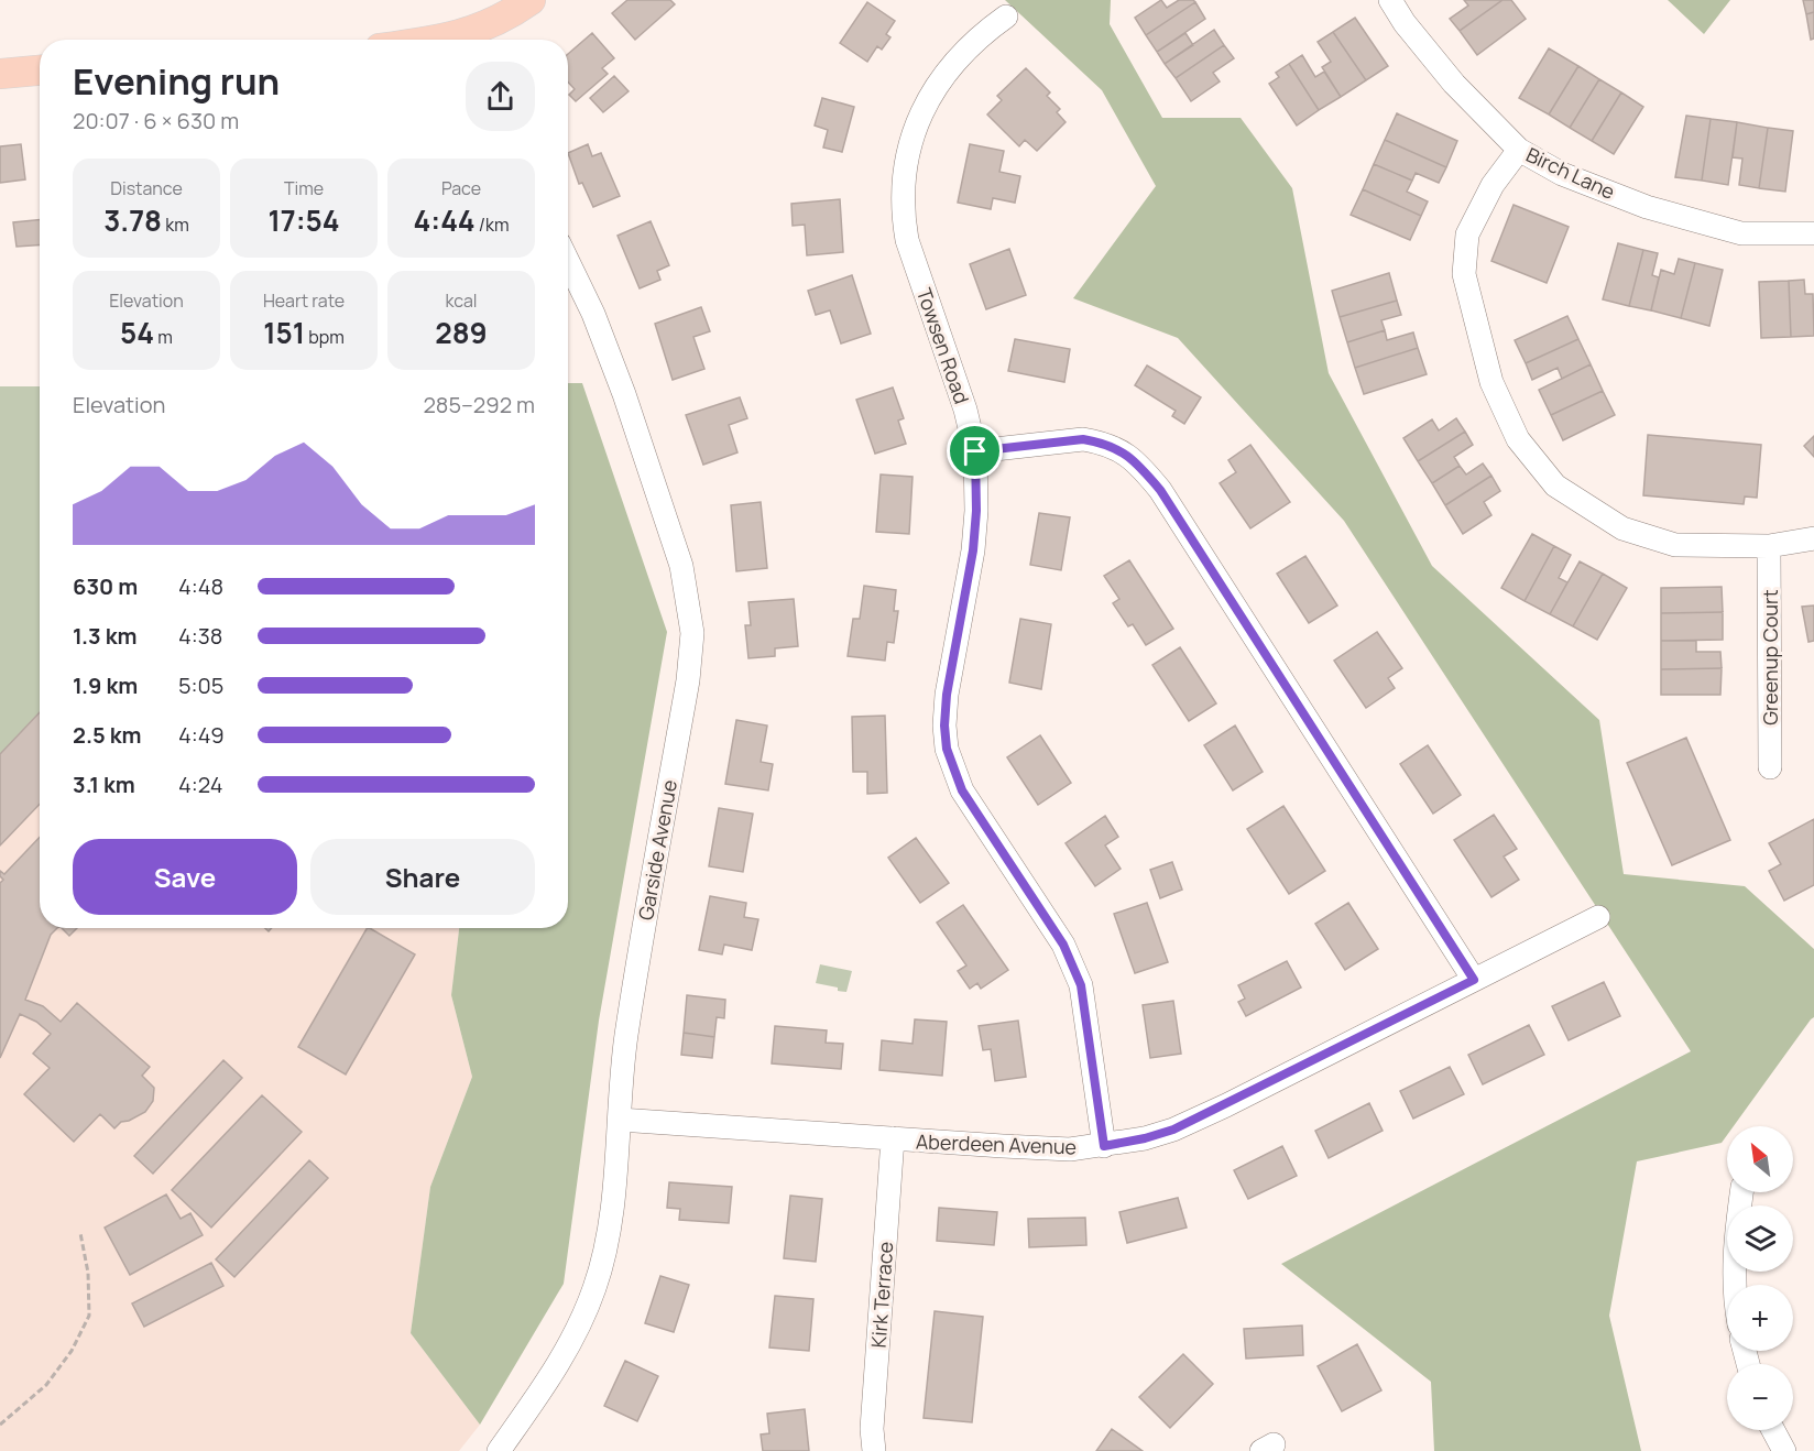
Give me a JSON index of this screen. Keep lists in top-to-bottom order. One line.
{"streets":{"street":["Birch Lane","Towsen Road","Greenup Court","Garside Avenue","Aberdeen Avenue","Kirk Terrace"]},"crossings":[["Towsen Road","Aberdeen Avenue"],["Garside Avenue","Aberdeen Avenue"],["Aberdeen Avenue","Kirk Terrace"]],"north":"top left","page":{"heading":["Evening run","20:07 · 6 × 630 m"],"stats":[["Distance","3.78 km"],["Time","17:54"],["Pace","4:44 /km"],["Elevation","54 m"],["Heart rate","151 bpm"],["kcal","289"]],"chart":["Elevation","285–292 m"],"list":[{"name":"630 m","note":"4:48"},{"name":"1.3 km","note":"4:38"},{"name":"1.9 km","note":"5:05"},{"name":"2.5 km","note":"4:49"},{"name":"3.1 km","note":"4:24"}],"buttons":["Save","Share"],"map_buttons":["+","−"]}}
